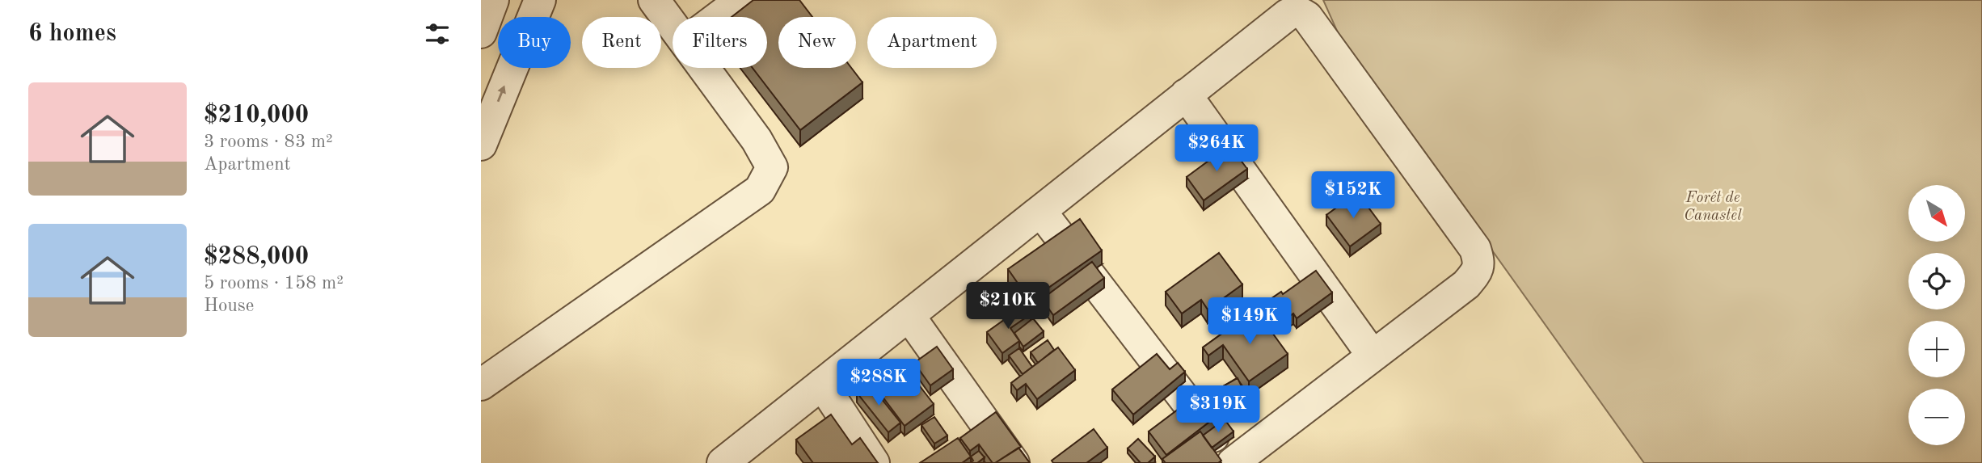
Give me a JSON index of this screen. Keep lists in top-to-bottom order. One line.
{"parks":["Forêt de Canastel"],"north":"bottom right","page":{"heading":"6 homes","chip":["Buy","Rent","Filters","New","Apartment"],"list":[{"name":"$210,000","note":"3 rooms · 83 m² · Apartment"},{"name":"$288,000","note":"5 rooms · 158 m² · House"}],"price":["$264K","$152K","$210K","$149K","$288K","$319K"],"map_buttons":["+","−"]}}
